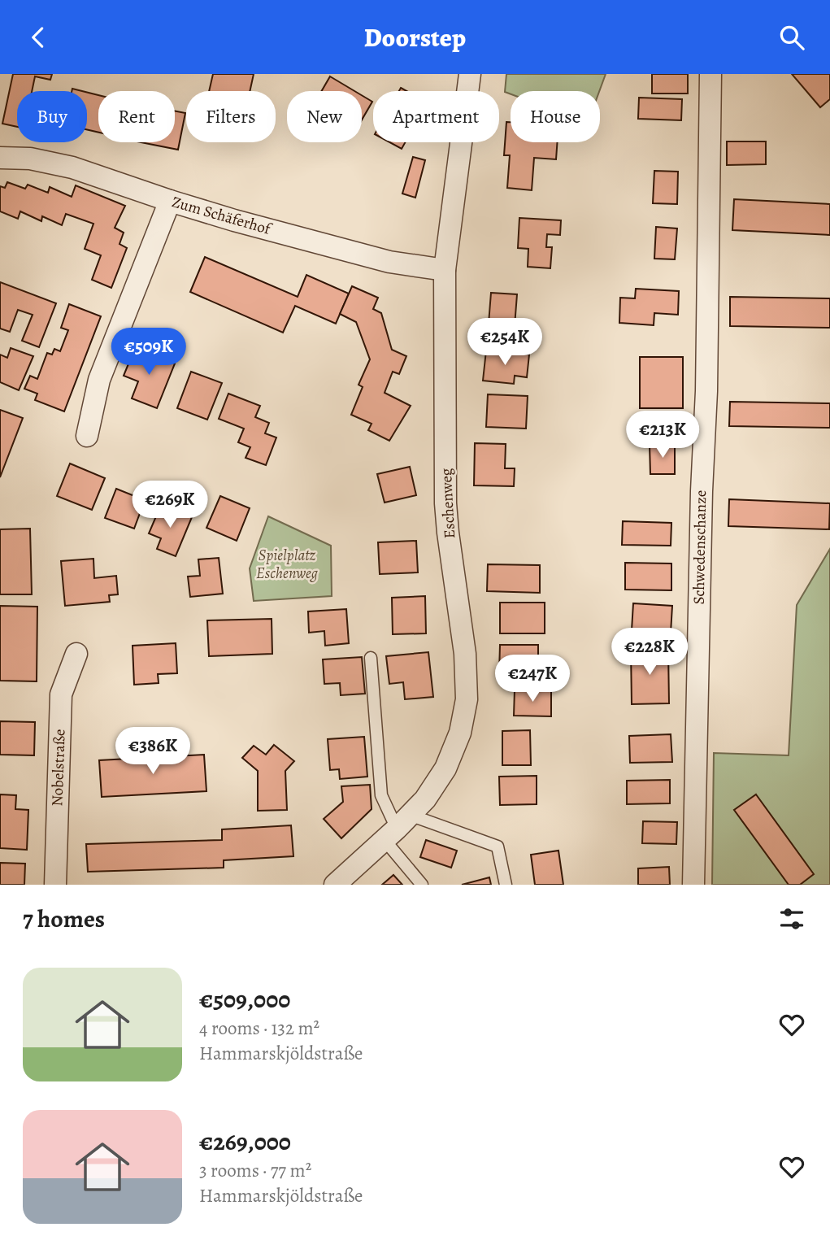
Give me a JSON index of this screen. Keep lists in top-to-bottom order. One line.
{"streets":{"street":["Zum Schäferhof","Eschenweg","Schwedenschanze","Nobelstraße"]},"crossings":[["Zum Schäferhof","Eschenweg"]],"parks":["Spielplatz Eschenweg"],"page":{"header":"Doorstep","chip":["Buy","Rent","Filters","New","Apartment","House"],"price":["€254K","€509K","€213K","€269K","€228K","€247K","€386K"],"heading":"7 homes","list":[{"name":"€509,000","note":"4 rooms · 132 m² · Hammarskjöldstraße"},{"name":"€269,000","note":"3 rooms · 77 m² · Hammarskjöldstraße"}]}}
